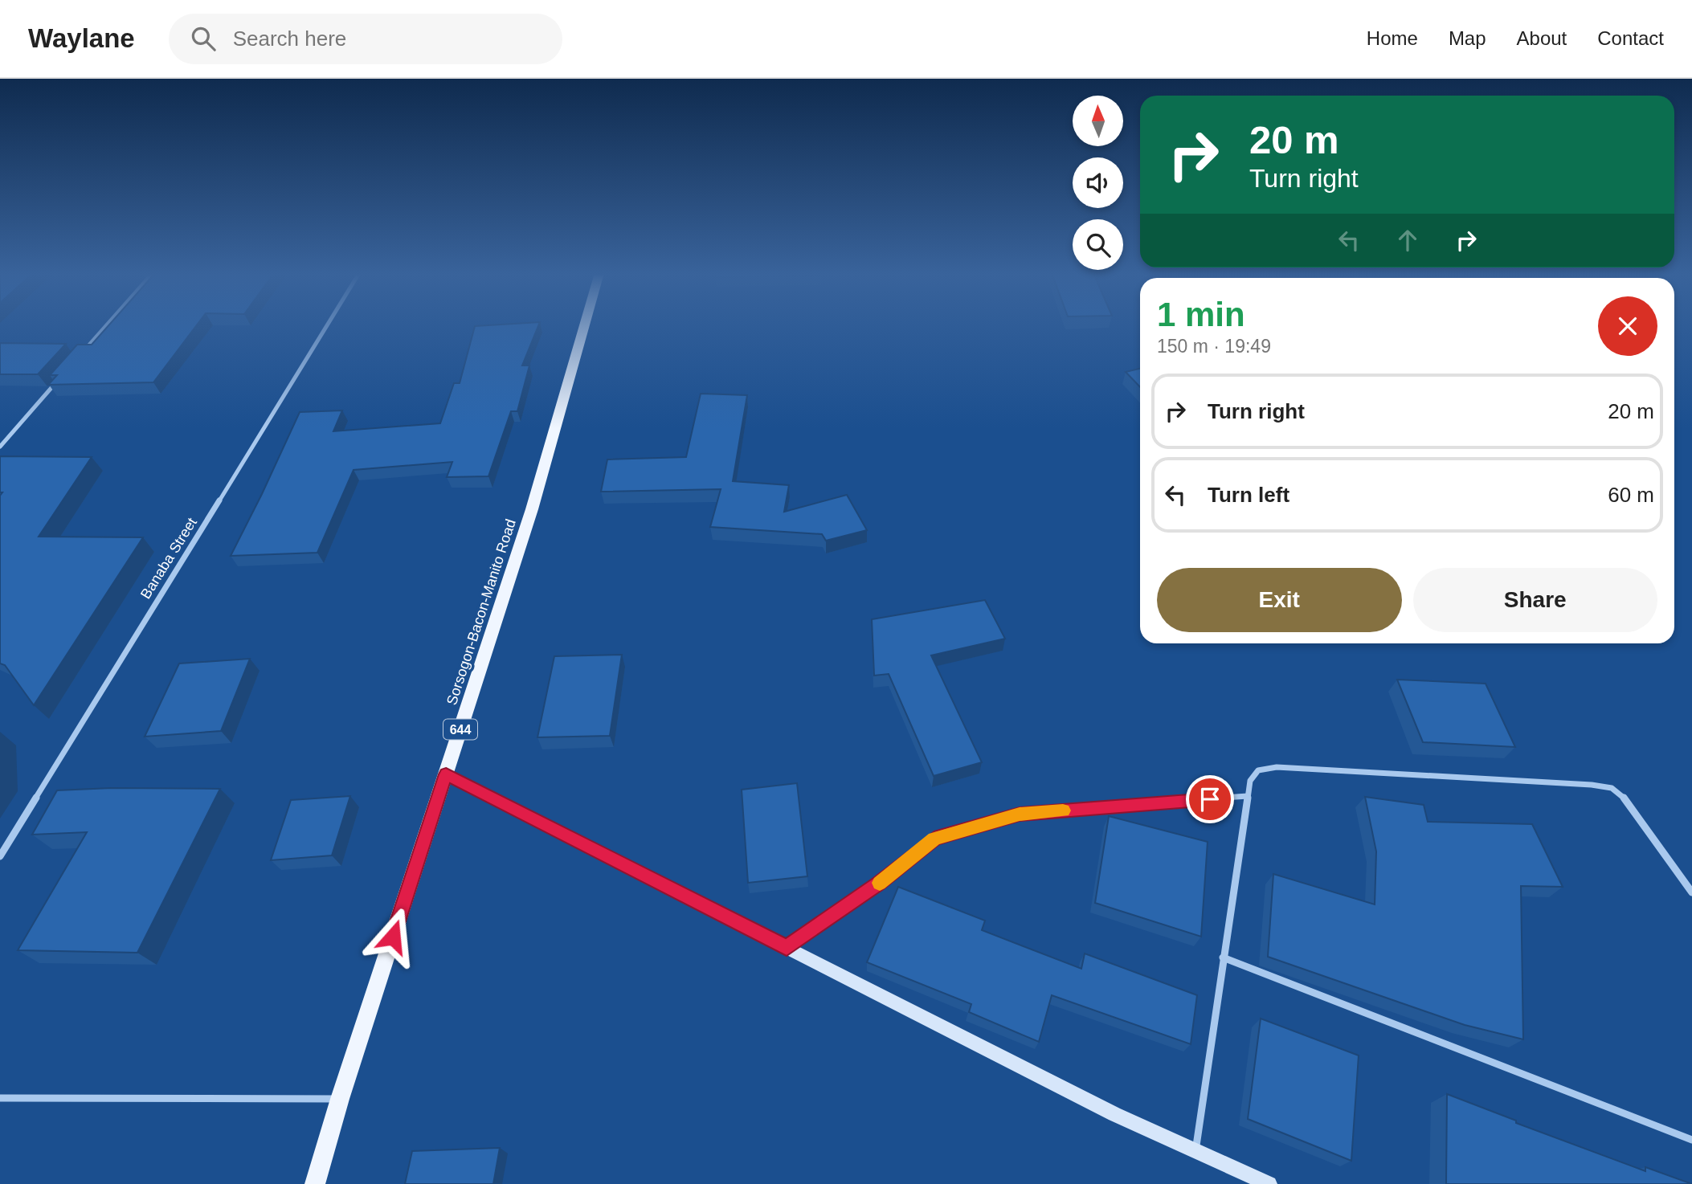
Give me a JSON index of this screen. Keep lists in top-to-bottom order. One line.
{"streets":{"main road":["Sorsogon-Bacon-Manito Road","644"],"street":["Banaba Street"]},"north":"top","page":{"header":"Waylane","search":"Search here","nav":["Home","Map","About","Contact"],"turn":["20 m","Turn right"],"heading":["1 min","150 m · 19:49"],"list":[{"name":"Turn right","value":"20 m"},{"name":"Turn left","value":"60 m"}],"buttons":["Exit","Share"]}}
